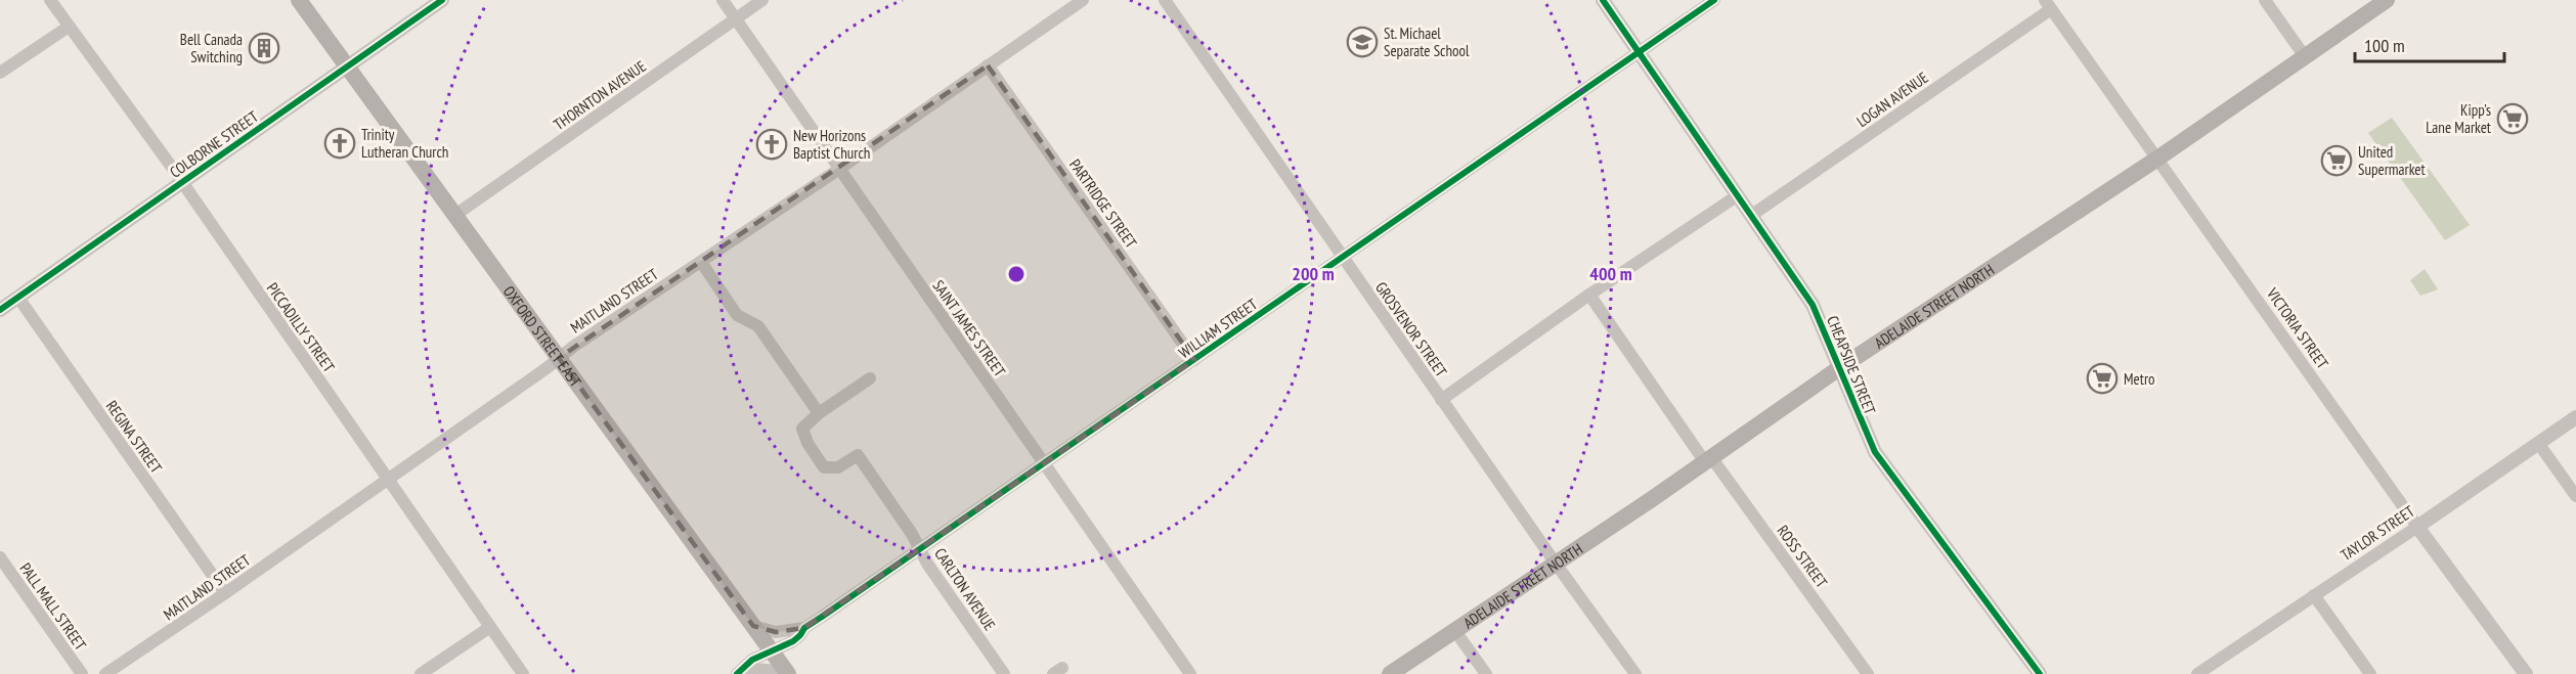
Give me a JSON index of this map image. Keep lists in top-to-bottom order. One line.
{"streets":{"main road":["ADELAIDE STREET NORTH","OXFORD STREET EAST"],"street":["THORNTON AVENUE","LOGAN AVENUE","COLBORNE STREET","PARTRIDGE STREET","MAITLAND STREET","PICCADILLY STREET","SAINT JAMES STREET","WILLIAM STREET","VICTORIA STREET","GROSVENOR STREET","CHEAPSIDE STREET","REGINA STREET","TAYLOR STREET","ROSS STREET","CARLTON AVENUE","PALL MALL STREET"]},"crossings":[["THORNTON AVENUE","SAINT JAMES STREET"],["THORNTON AVENUE","OXFORD STREET EAST"],["LOGAN AVENUE","VICTORIA STREET"],["LOGAN AVENUE","CHEAPSIDE STREET"],["COLBORNE STREET","PICCADILLY STREET"],["COLBORNE STREET","OXFORD STREET EAST"],["COLBORNE STREET","REGINA STREET"],["PARTRIDGE STREET","MAITLAND STREET"],["PARTRIDGE STREET","WILLIAM STREET"],["MAITLAND STREET","PICCADILLY STREET"],["MAITLAND STREET","SAINT JAMES STREET"],["MAITLAND STREET","OXFORD STREET EAST"],["MAITLAND STREET","REGINA STREET"],["ADELAIDE STREET NORTH","VICTORIA STREET"],["ADELAIDE STREET NORTH","GROSVENOR STREET"],["ADELAIDE STREET NORTH","CHEAPSIDE STREET"],["ADELAIDE STREET NORTH","ROSS STREET"],["SAINT JAMES STREET","WILLIAM STREET"],["WILLIAM STREET","GROSVENOR STREET"],["WILLIAM STREET","OXFORD STREET EAST"],["WILLIAM STREET","CHEAPSIDE STREET"],["WILLIAM STREET","CARLTON AVENUE"],["VICTORIA STREET","TAYLOR STREET"]],"places":{"school or university":["St. Michael Separate School"],"building":["Bell Canada Switching"],"supermarket":["Kipp's Lane Market","United Supermarket","Metro"],"church":["Trinity Lutheran Church","New Horizons Baptist Church"]},"scale_bar":"100 m","rings":["200 m","400 m"]}
